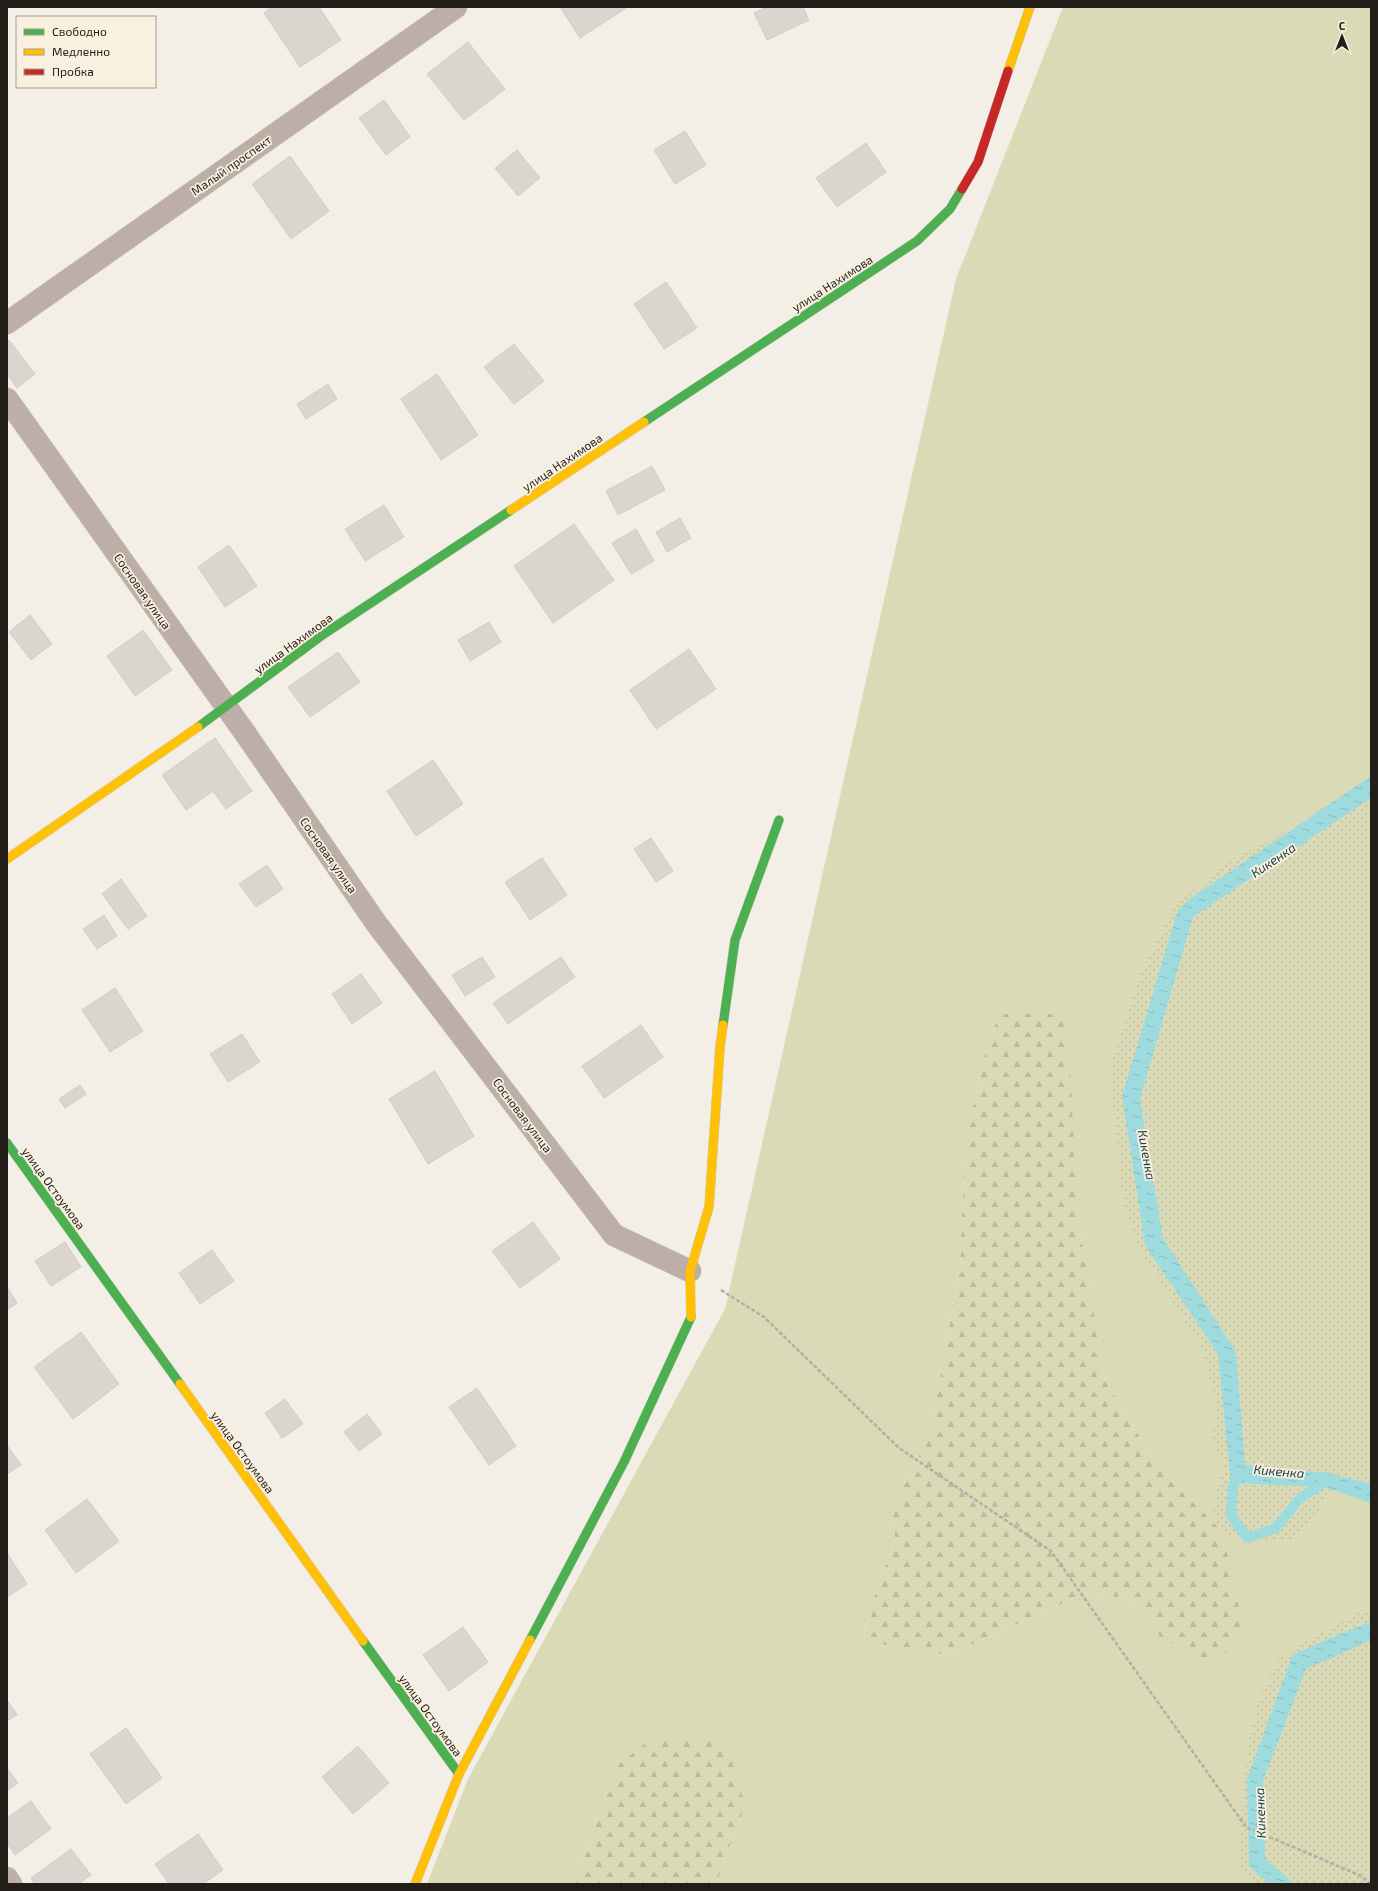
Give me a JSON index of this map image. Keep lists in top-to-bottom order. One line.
{"streets":{"street":["Малый проспект","улица Нахимова","Сосновая улица","улица Остоумова"]},"crossings":[["улица Нахимова","Сосновая улица"]],"water":["Кикенка"],"legend":["Свободно","Медленно","Пробка"],"north":"top"}
